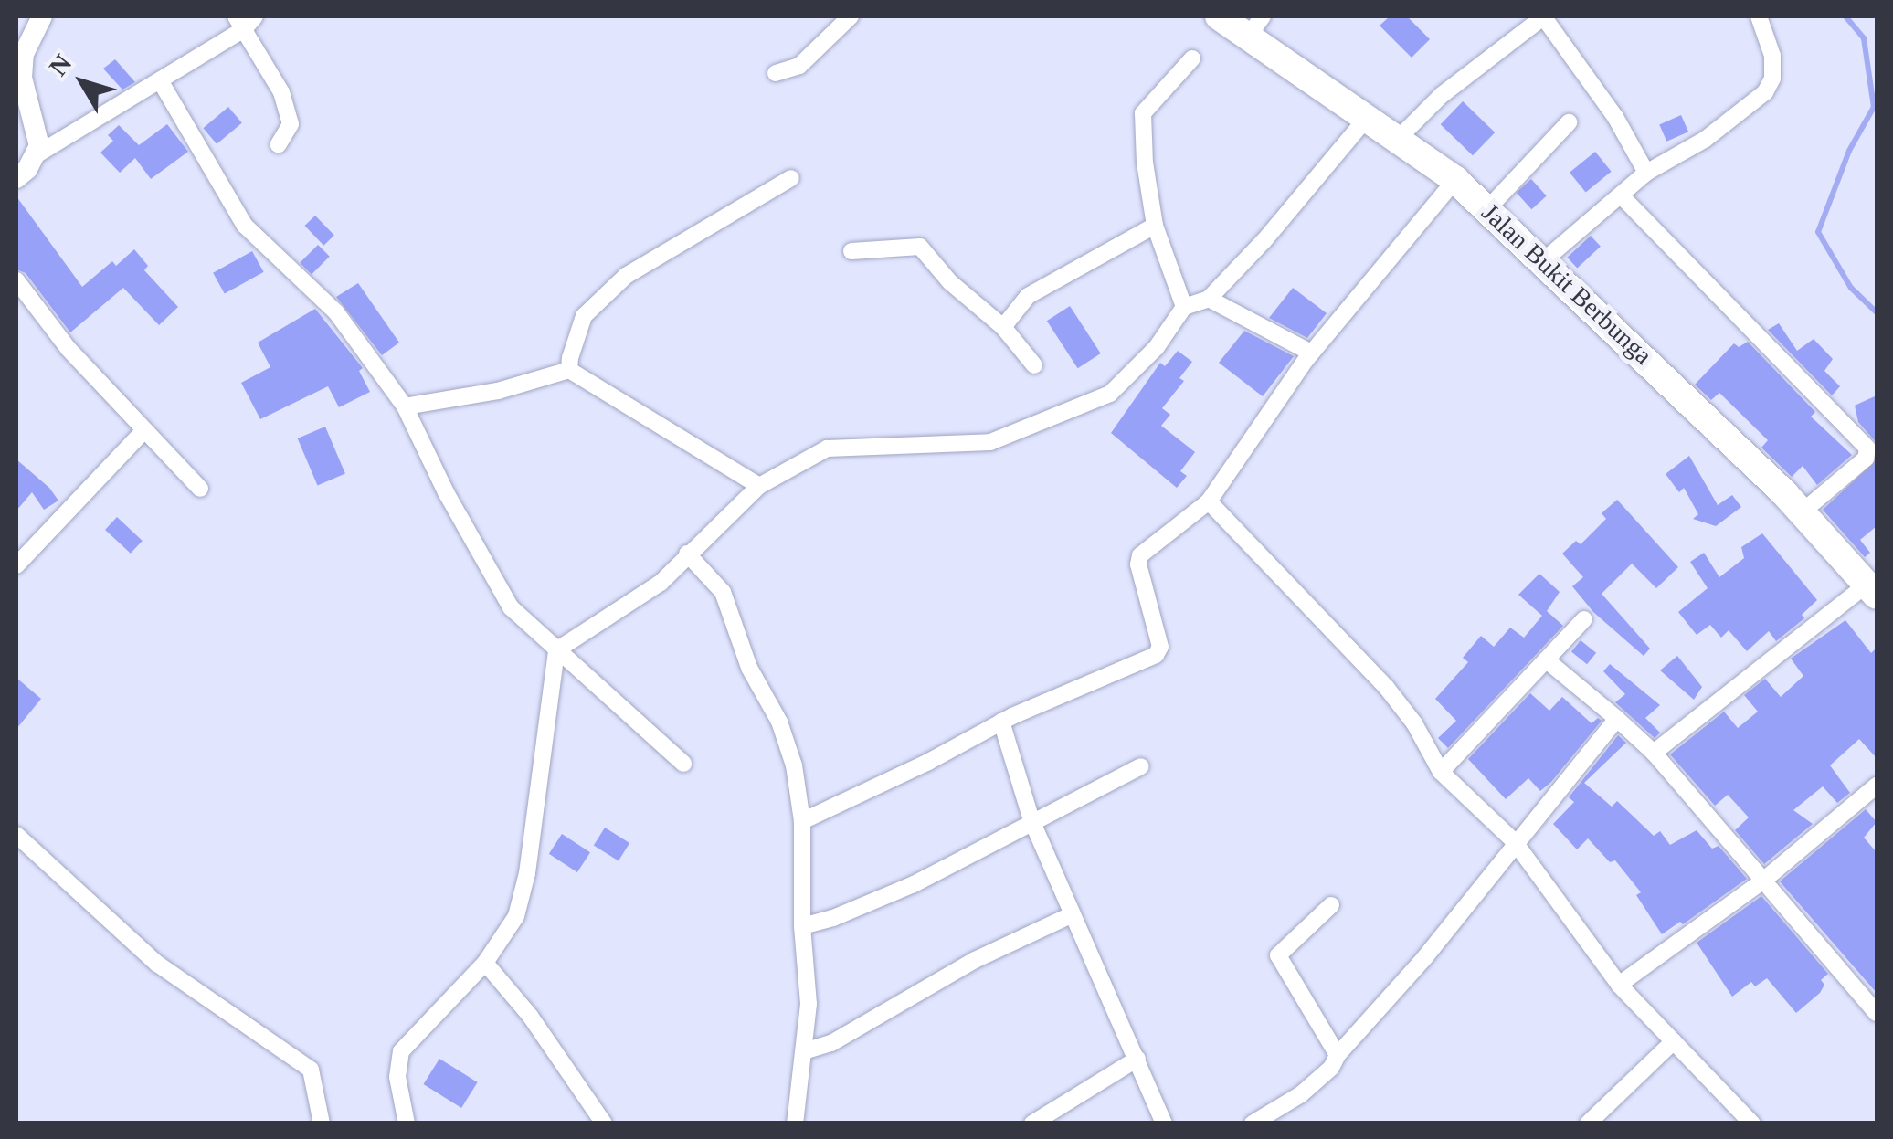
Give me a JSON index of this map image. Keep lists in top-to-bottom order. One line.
{"streets":{"main road":["Jalan Bukit Berbunga"]},"north":"top left"}
